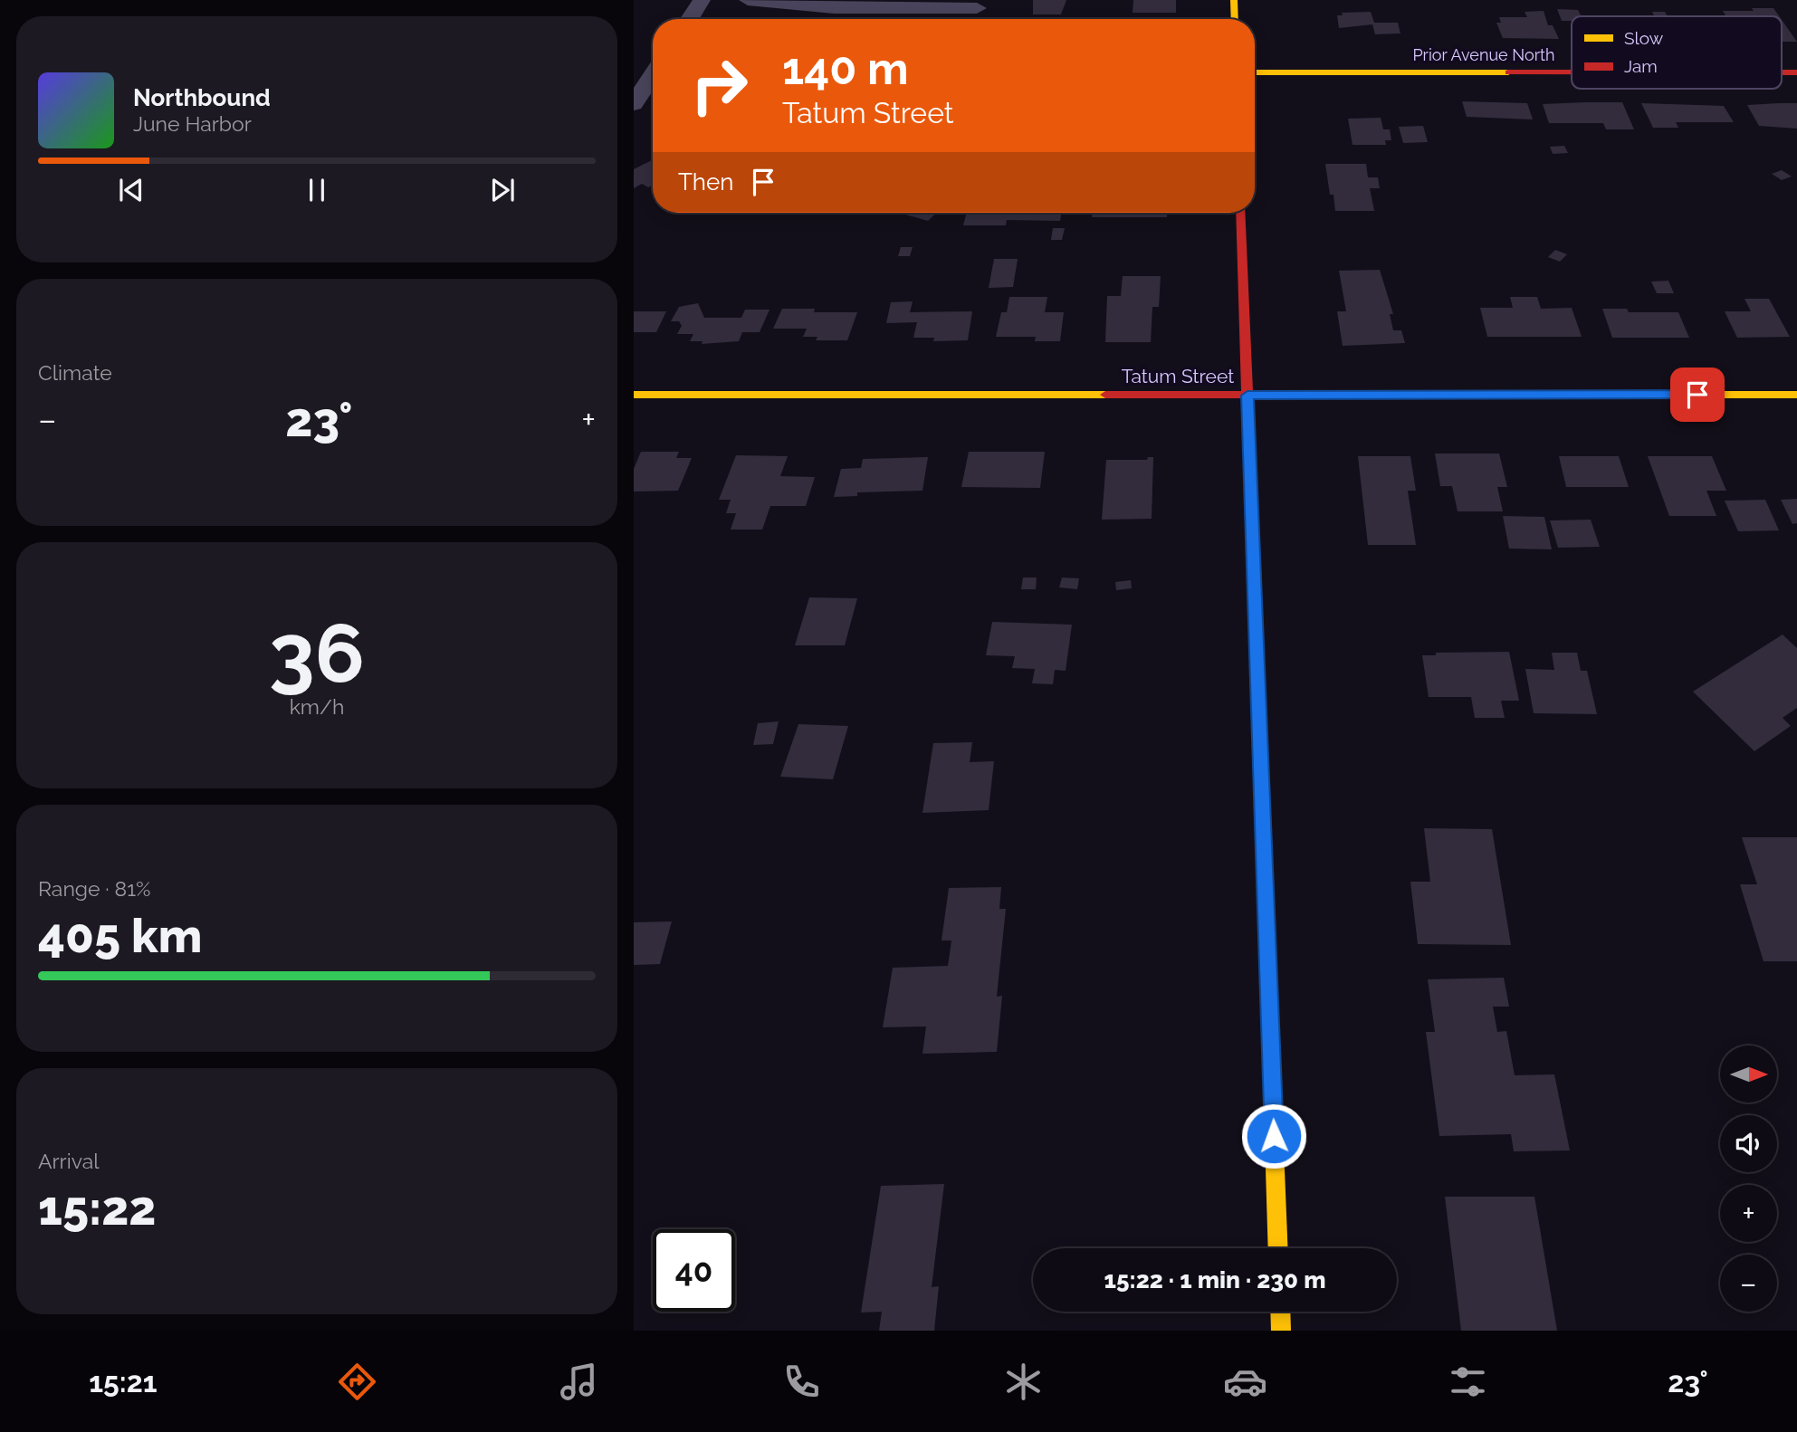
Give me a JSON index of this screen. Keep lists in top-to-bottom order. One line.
{"streets":{"street":["Prior Avenue North","Tatum Street"]},"legend":["Slow","Jam"],"north":"right","page":{"turn":["140 m","Tatum Street"],"song":["Northbound","June Harbor"],"then":"Then","tile":["Climate",["36","km/h"],["Range · 81%","405 km"],["Arrival","15:22"]],"heat":["−","23°","+"],"map_buttons":["+","−"],"limit":"40","trip":"15:22 · 1 min · 230 m","tabs":["15:21","23°"]}}
